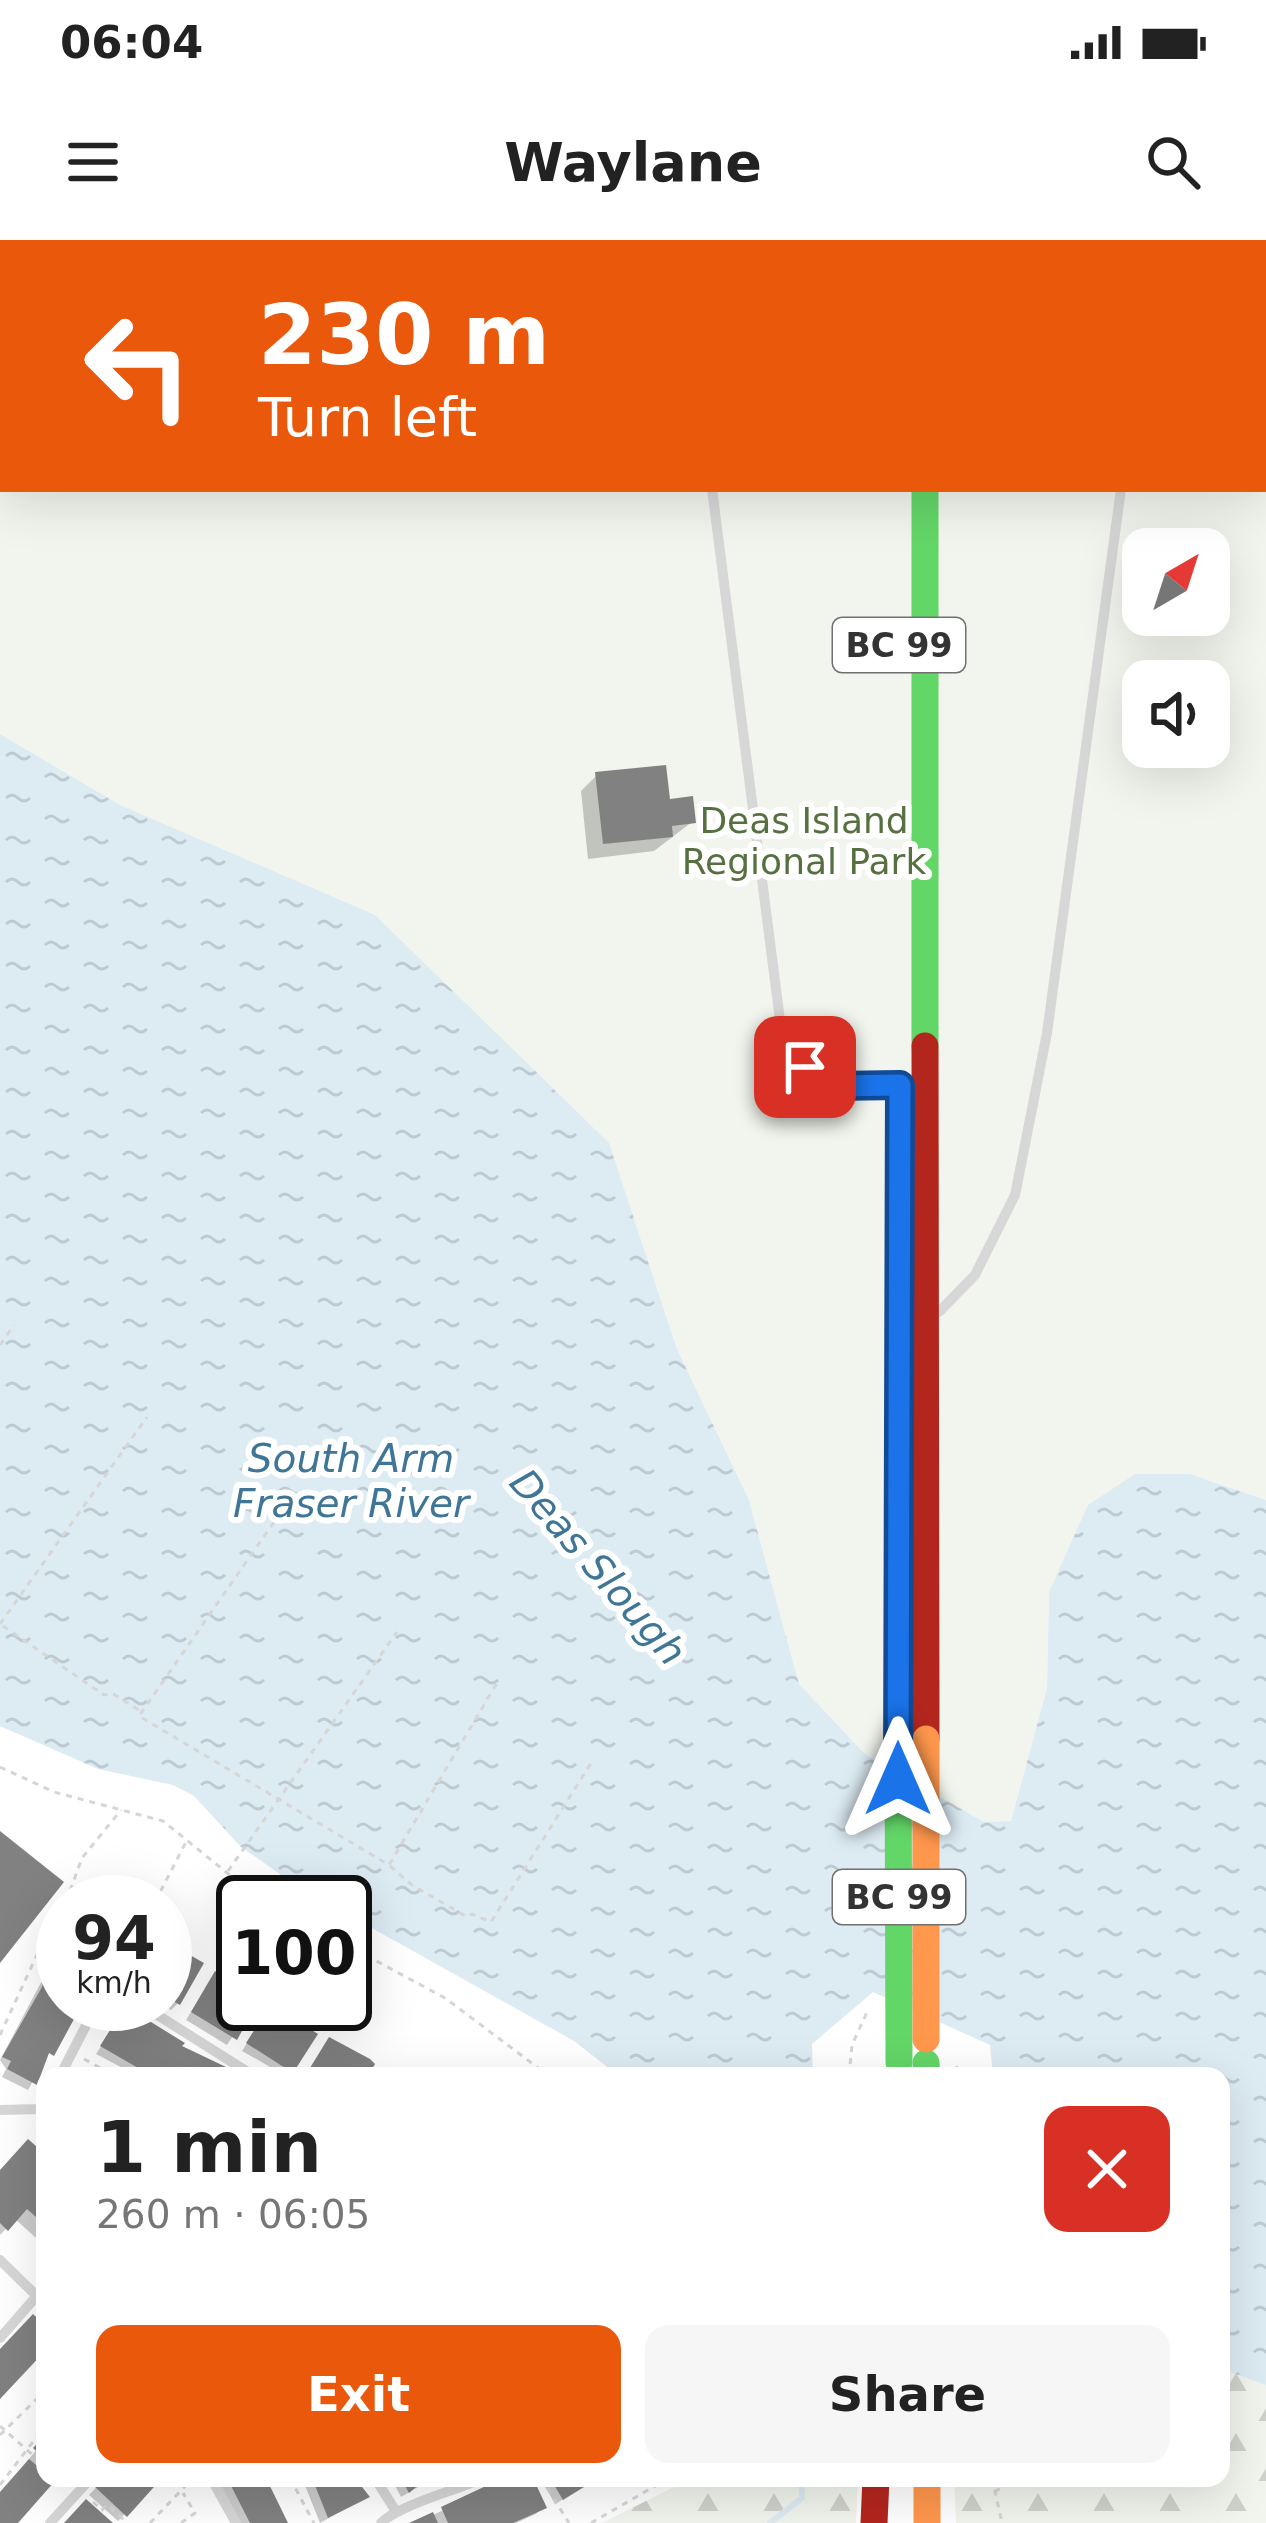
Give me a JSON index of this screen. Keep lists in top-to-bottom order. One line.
{"streets":{"highway":["BC 99"]},"water":["South Arm Fraser River","Deas Slough"],"parks":["Deas Island Regional Park"],"north":"top right","page":{"status":"06:04","header":"Waylane","turn":["230 m","Turn left"],"speed":"94 km/h","limit":"100","heading":["1 min","260 m · 06:05"],"buttons":["Exit","Share"]}}
